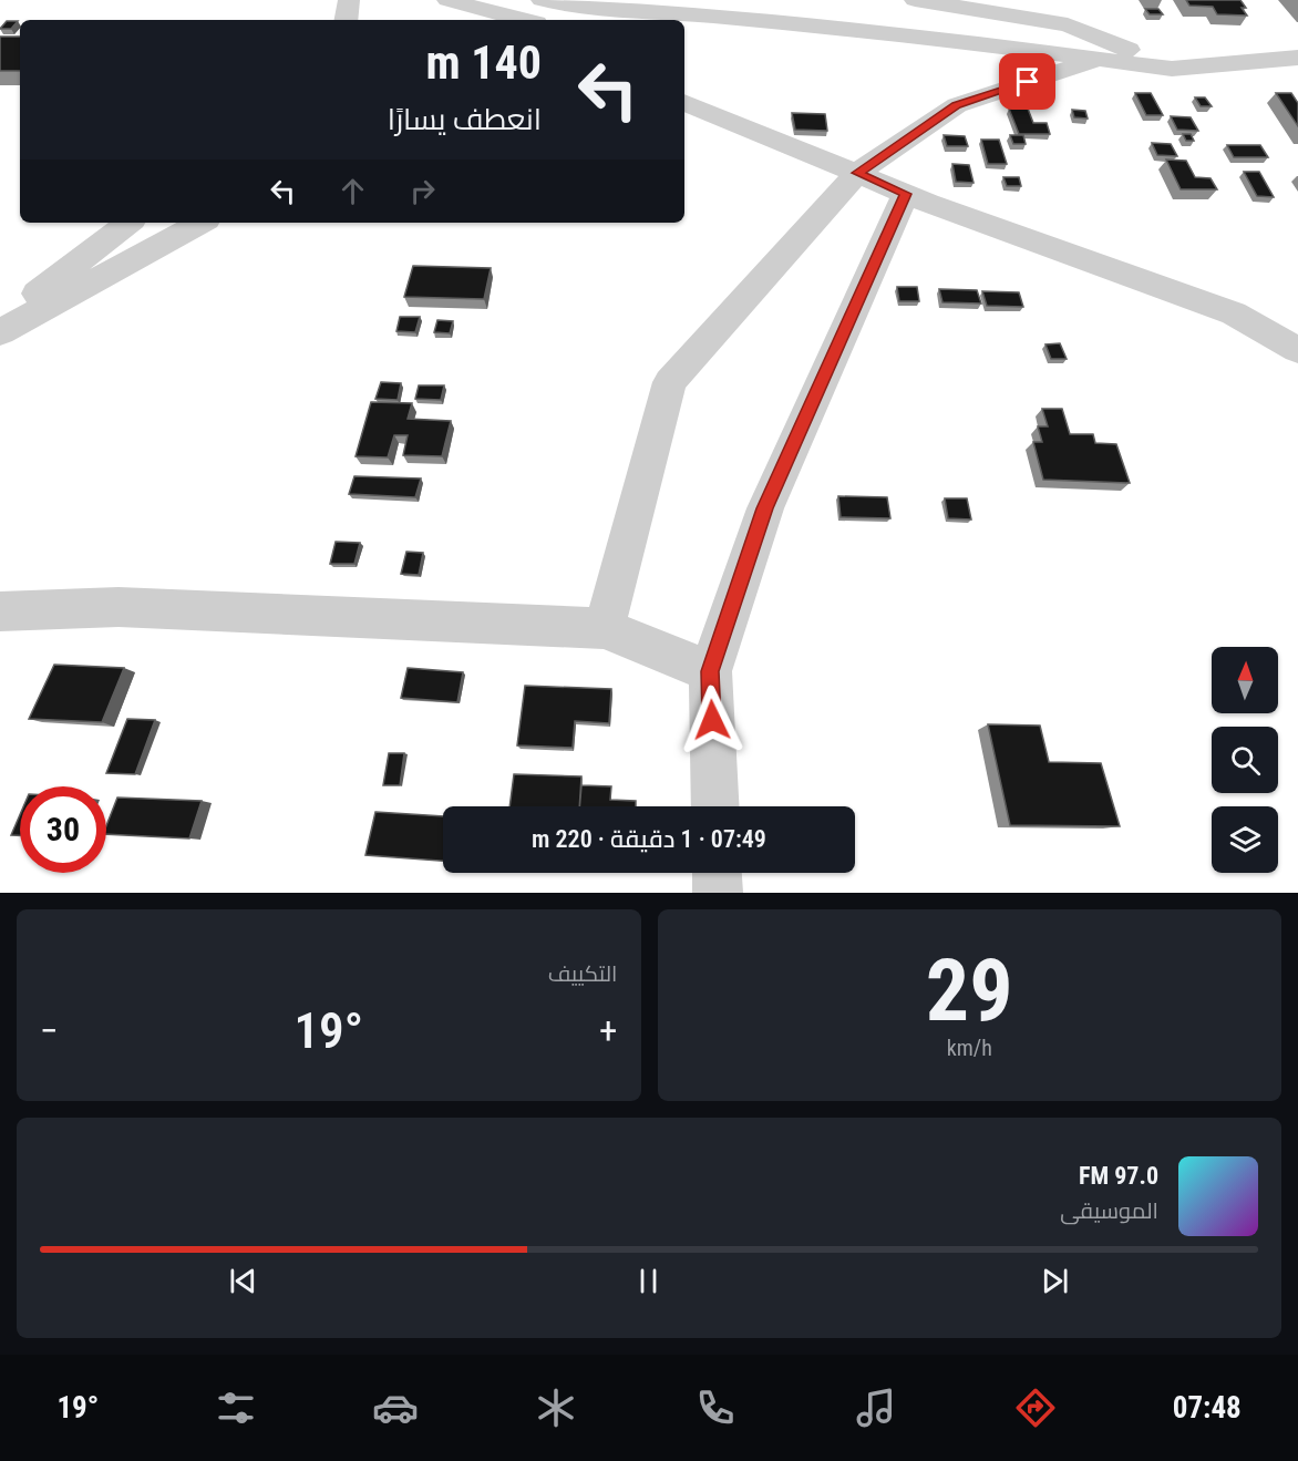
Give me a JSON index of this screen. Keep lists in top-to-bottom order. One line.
{"north":"top","page":{"turn":["140 m","انعطف يسارًا"],"limit":"30","trip":"07:49 · 1 دقيقة · 220 m","tile":[["29","km/h"],"التكييف"],"heat":["−","19°","+"],"song":["97.0 FM","الموسيقى"],"tabs":["07:48","19°"]}}
